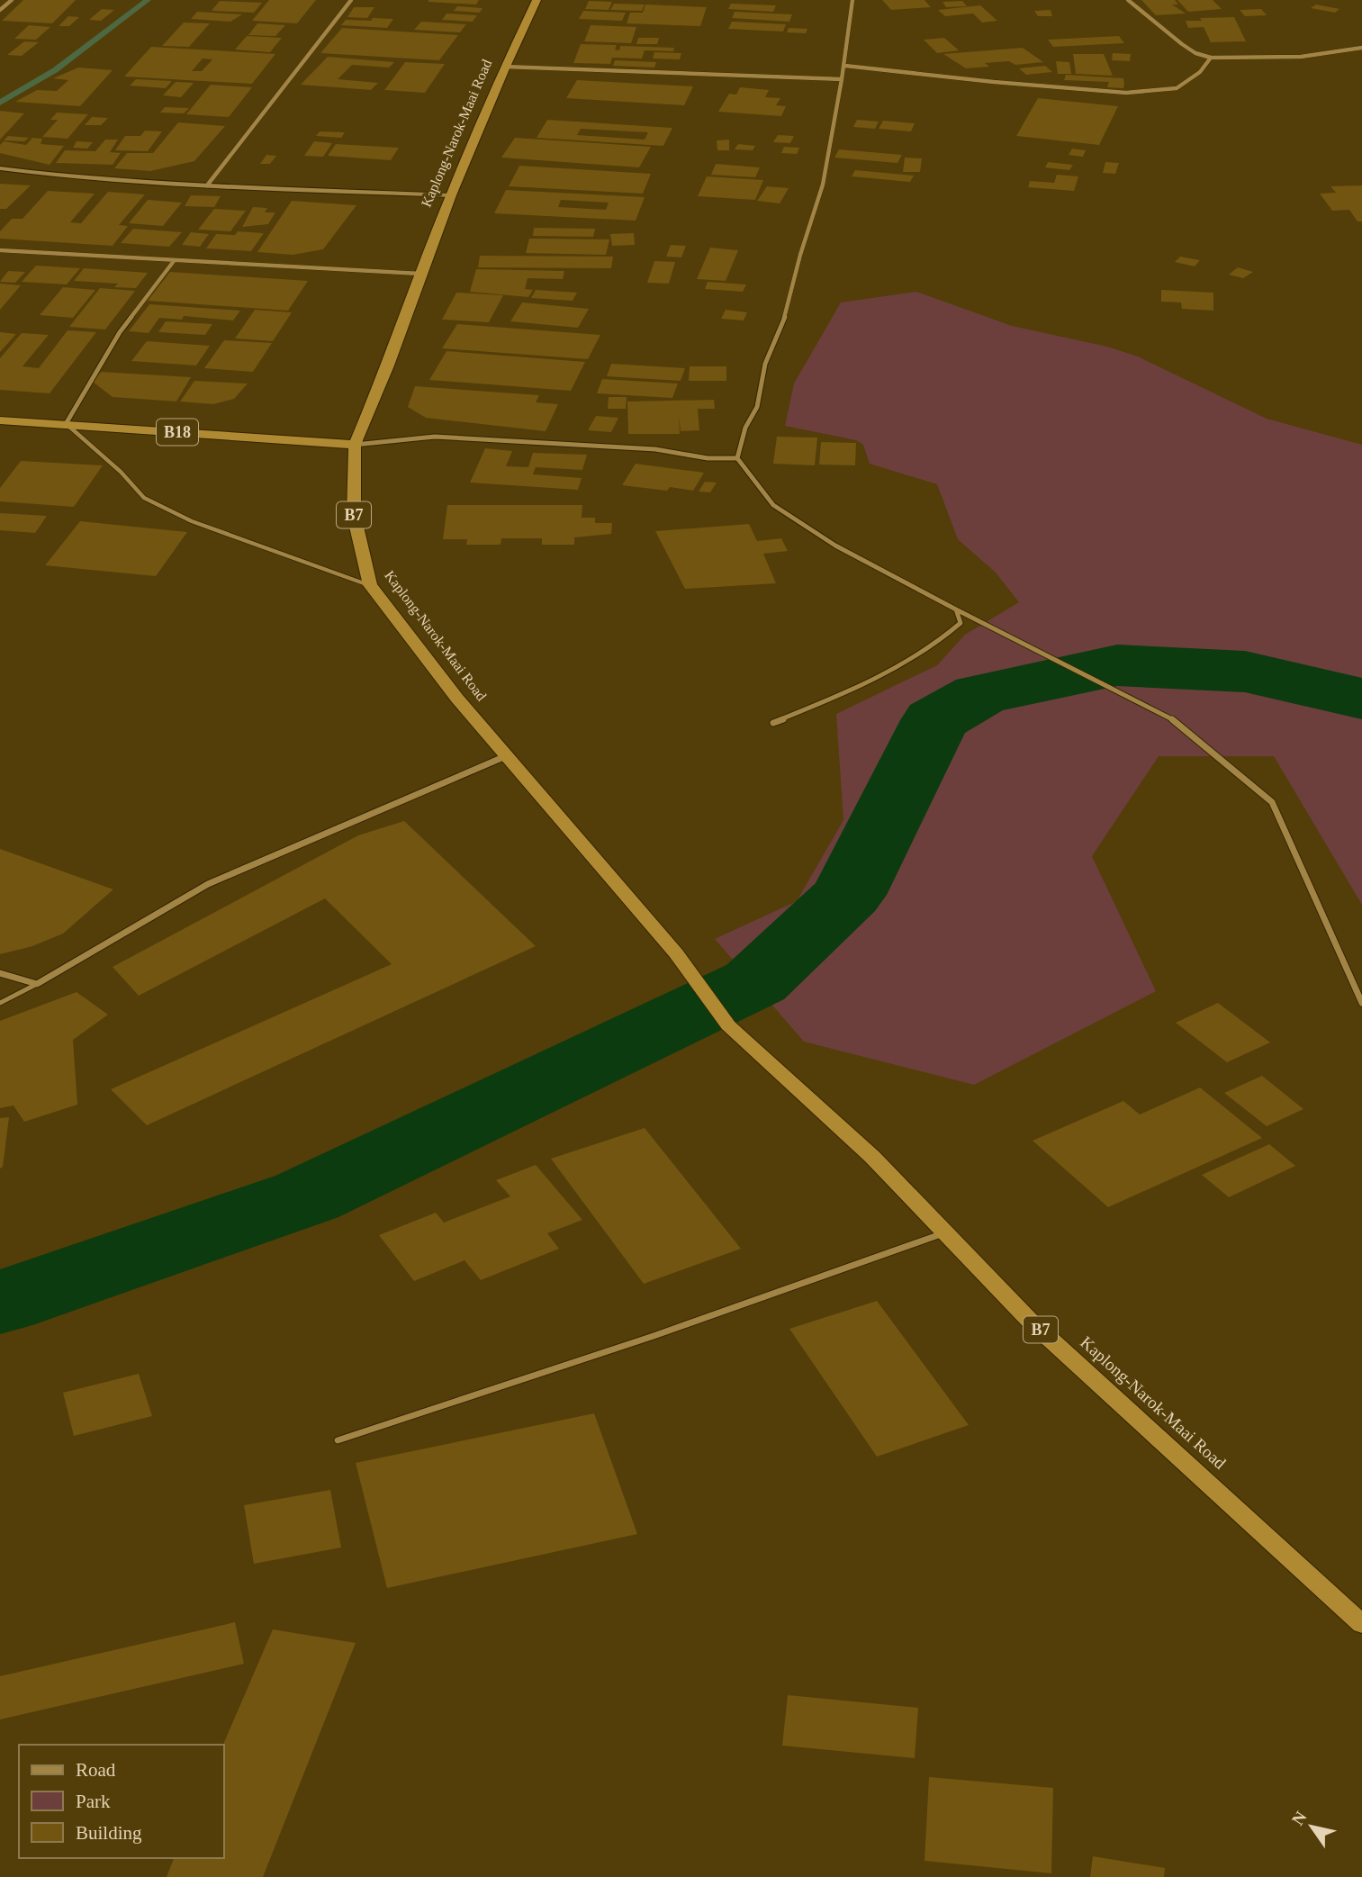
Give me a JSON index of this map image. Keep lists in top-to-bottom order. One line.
{"streets":{"highway":["Kaplong-Narok-Maai Road","B18","B7"]},"crossings":[["Kaplong-Narok-Maai Road","B18"]],"legend":["Road","Park","Building"],"north":"top left"}
